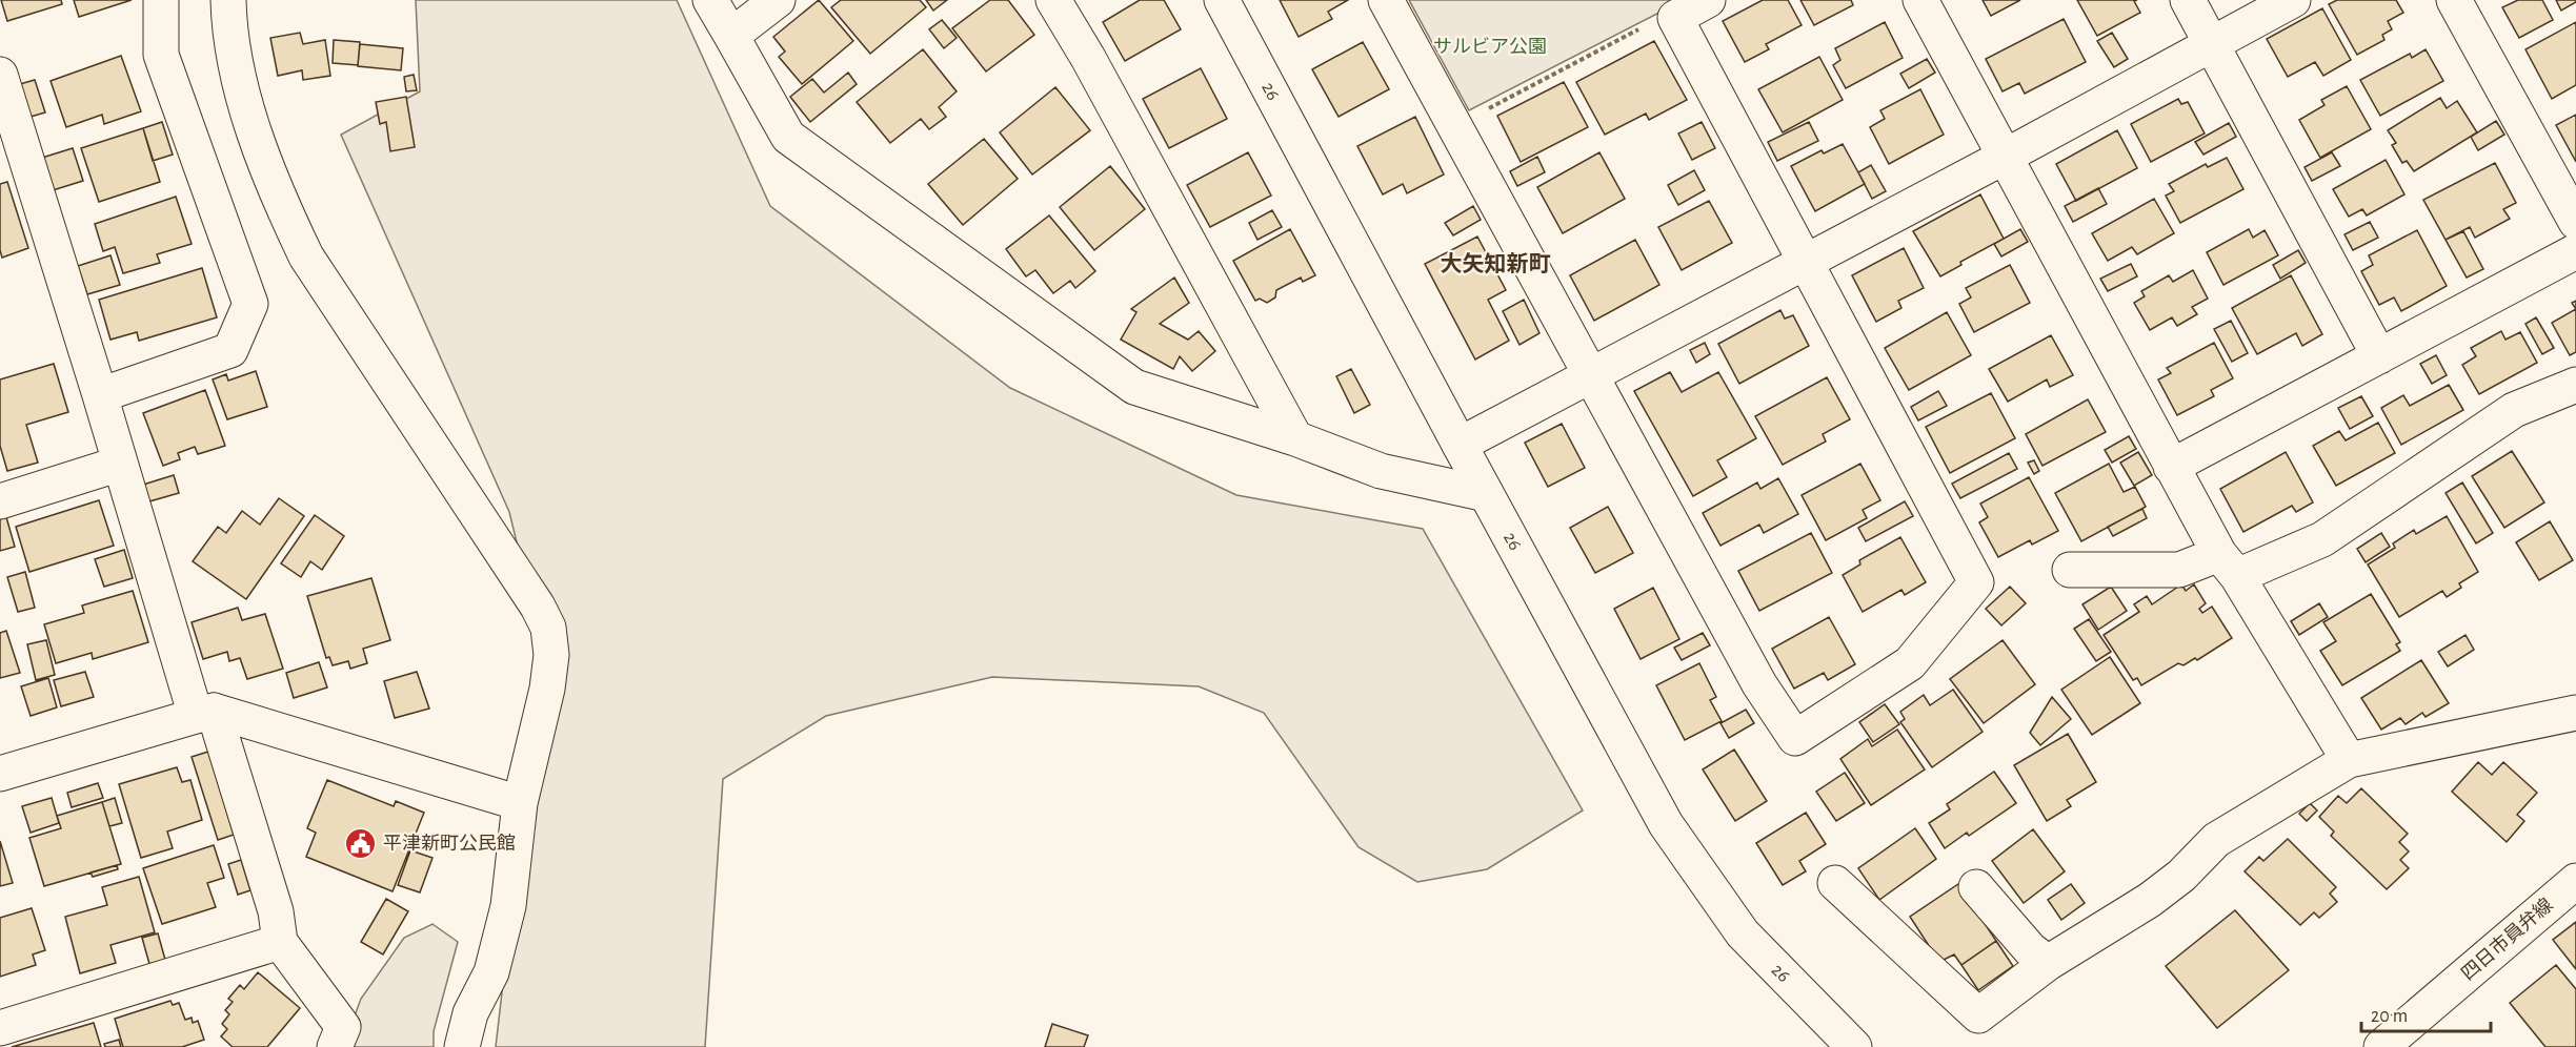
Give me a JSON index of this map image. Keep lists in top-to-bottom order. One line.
{"streets":{"street":["26","四日市員弁線"]},"districts":["大矢知新町"],"parks":["サルビア公園"],"places":{"public building":["平津新町公民館"]},"scale_bar":"20 m"}
